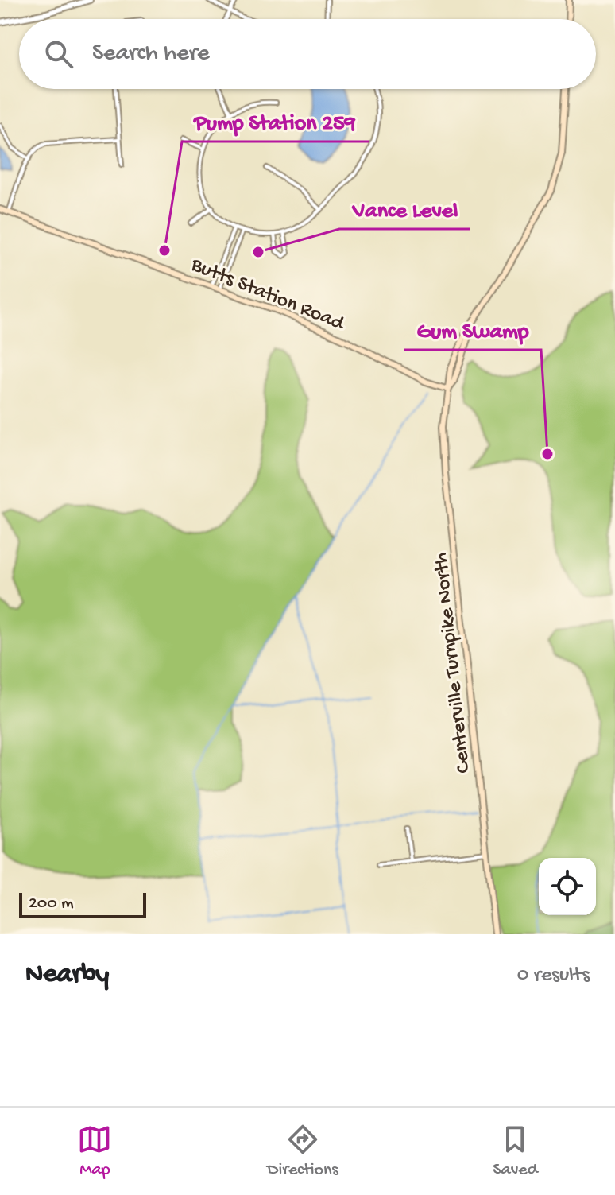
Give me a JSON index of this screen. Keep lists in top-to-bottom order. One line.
{"streets":{"main road":["Butts Station Road","Centerville Turnpike North"]},"crossings":[["Butts Station Road","Centerville Turnpike North"]],"places":["Pump Station 259","Vance Level","Gum Swamp"],"scale_bar":"200 m","page":{"search":"Search here","scale":"200 m","heading":["Nearby","0 results"],"nav":["Map","Directions","Saved"]}}
